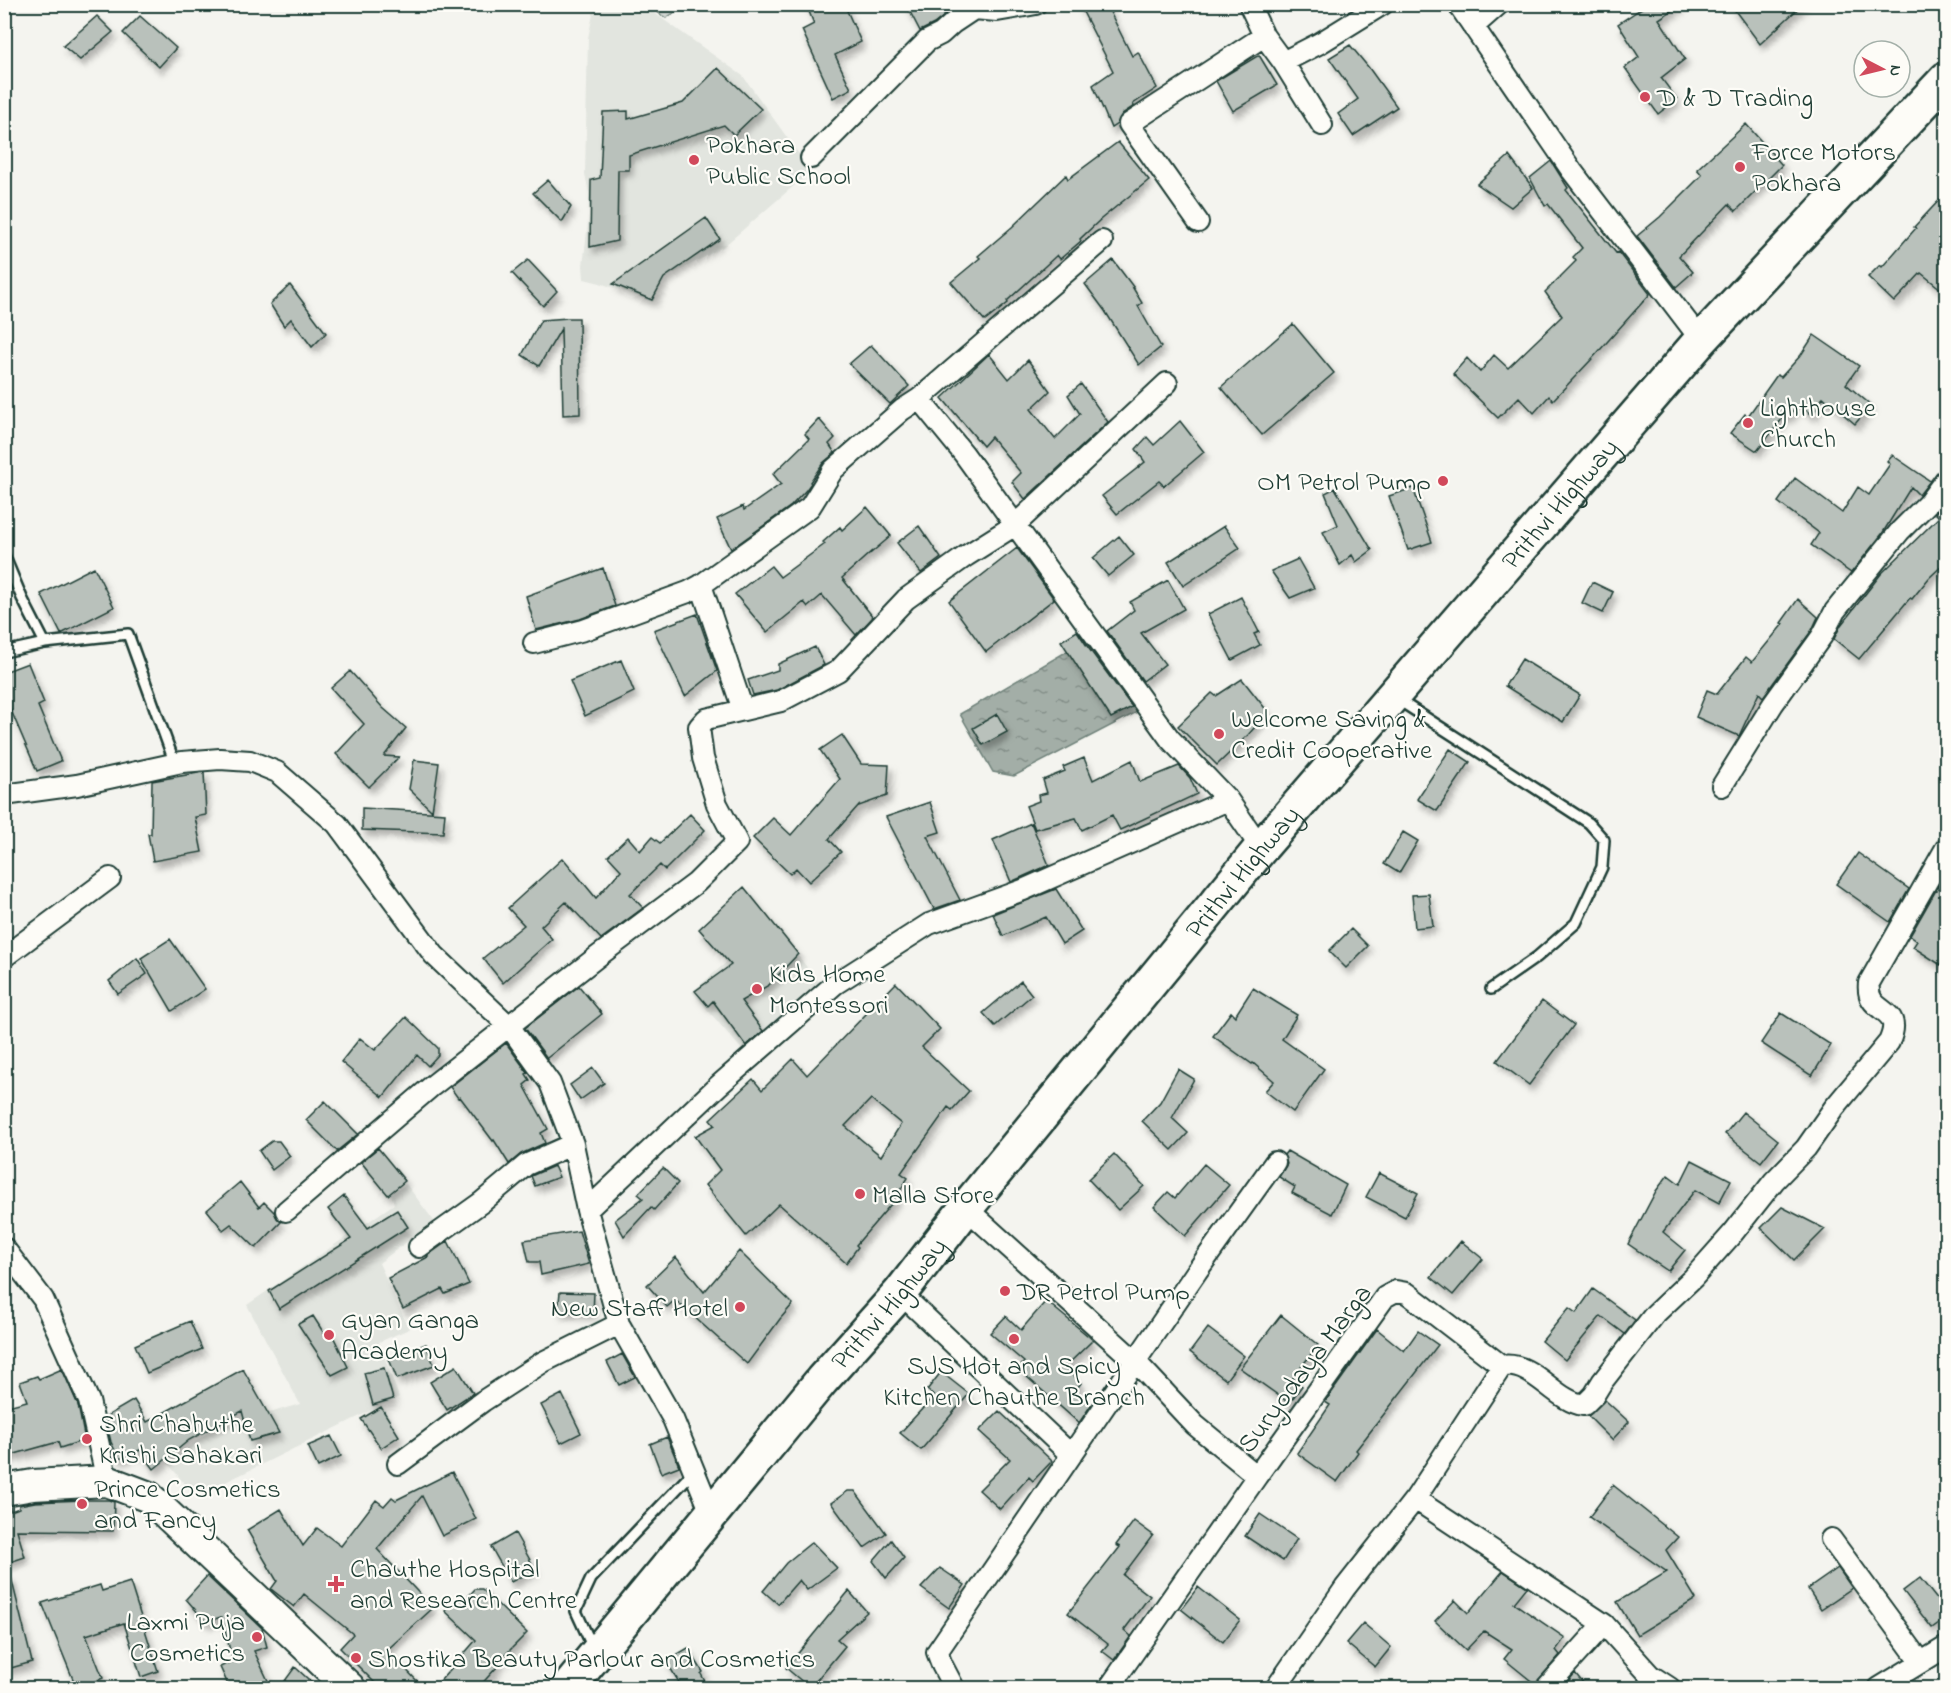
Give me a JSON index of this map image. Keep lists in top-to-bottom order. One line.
{"streets":{"highway":["Prithvi Highway"],"street":["Suryodaya Marga"]},"crossings":[["Prithvi Highway","Suryodaya Marga"]],"places":{"other":["D & D Trading","Pokhara Public School","Force Motors Pokhara","Lighthouse Church","OM Petrol Pump","Welcome Saving & Credit Cooperative","Kids Home Montessori","Malla Store","DR Petrol Pump","New Staff Hotel","Gyan Ganga Academy","SJS Hot and Spicy Kitchen Chauthe Branch","Shri Chahuthe Krishi Sahakari","Prince Cosmetics and Fancy","Laxmi Puja Cosmetics","Shostika Beauty Parlour and Cosmetics"],"health":["Chauthe Hospital and Research Centre"]},"north":"right"}
